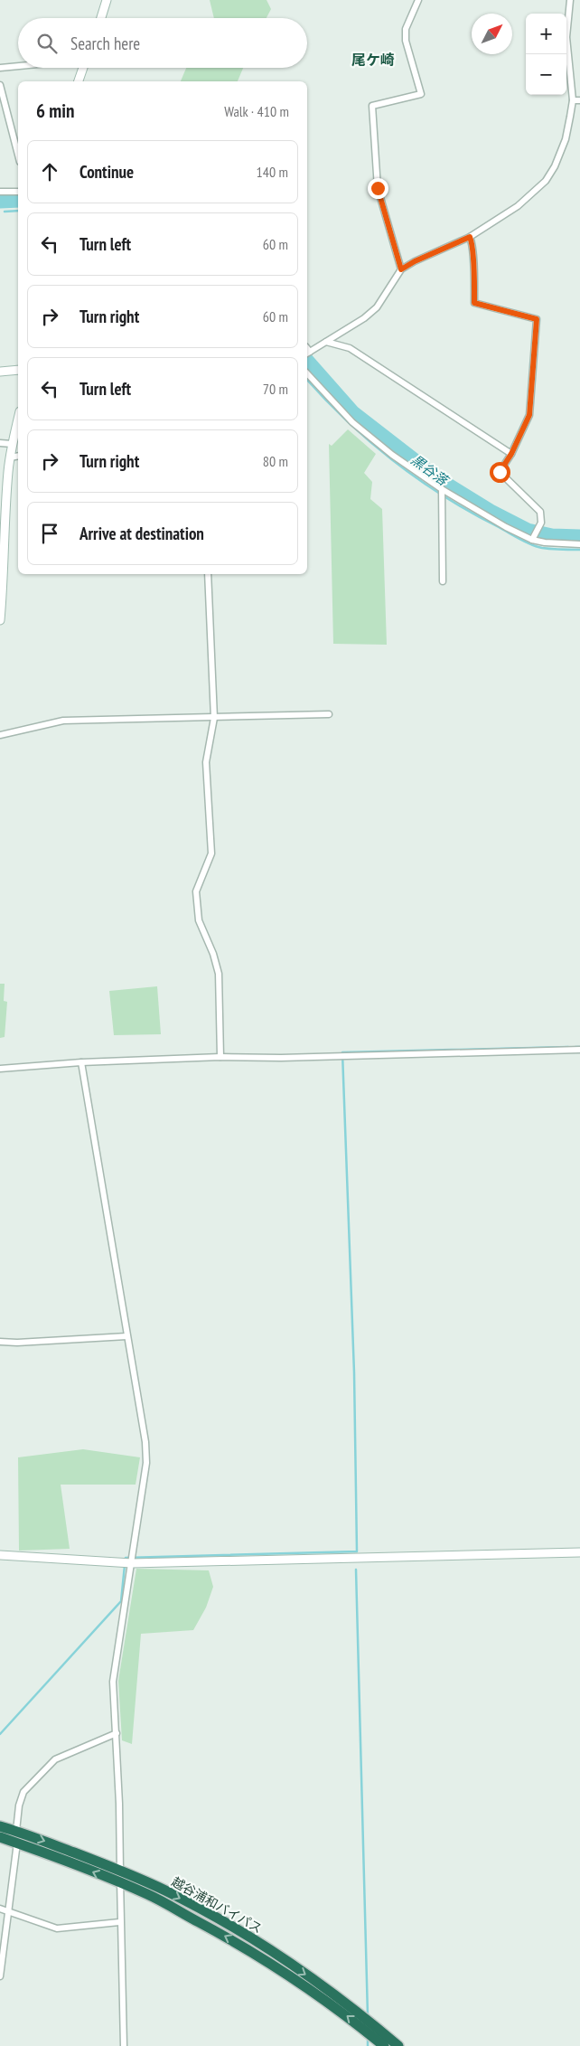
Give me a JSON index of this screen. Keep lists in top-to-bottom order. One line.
{"streets":{"highway":["越谷浦和バイパス"]},"districts":["尾ケ崎"],"water":["黒谷落"],"north":"top right","page":{"map_buttons":["+","−"],"search":"Search here","heading":["6 min","Walk · 410 m"],"list":[["Continue","140 m"],["Turn left","60 m"],["Turn right","60 m"],["Turn left","70 m"],["Turn right","80 m"],"Arrive at destination"]}}
